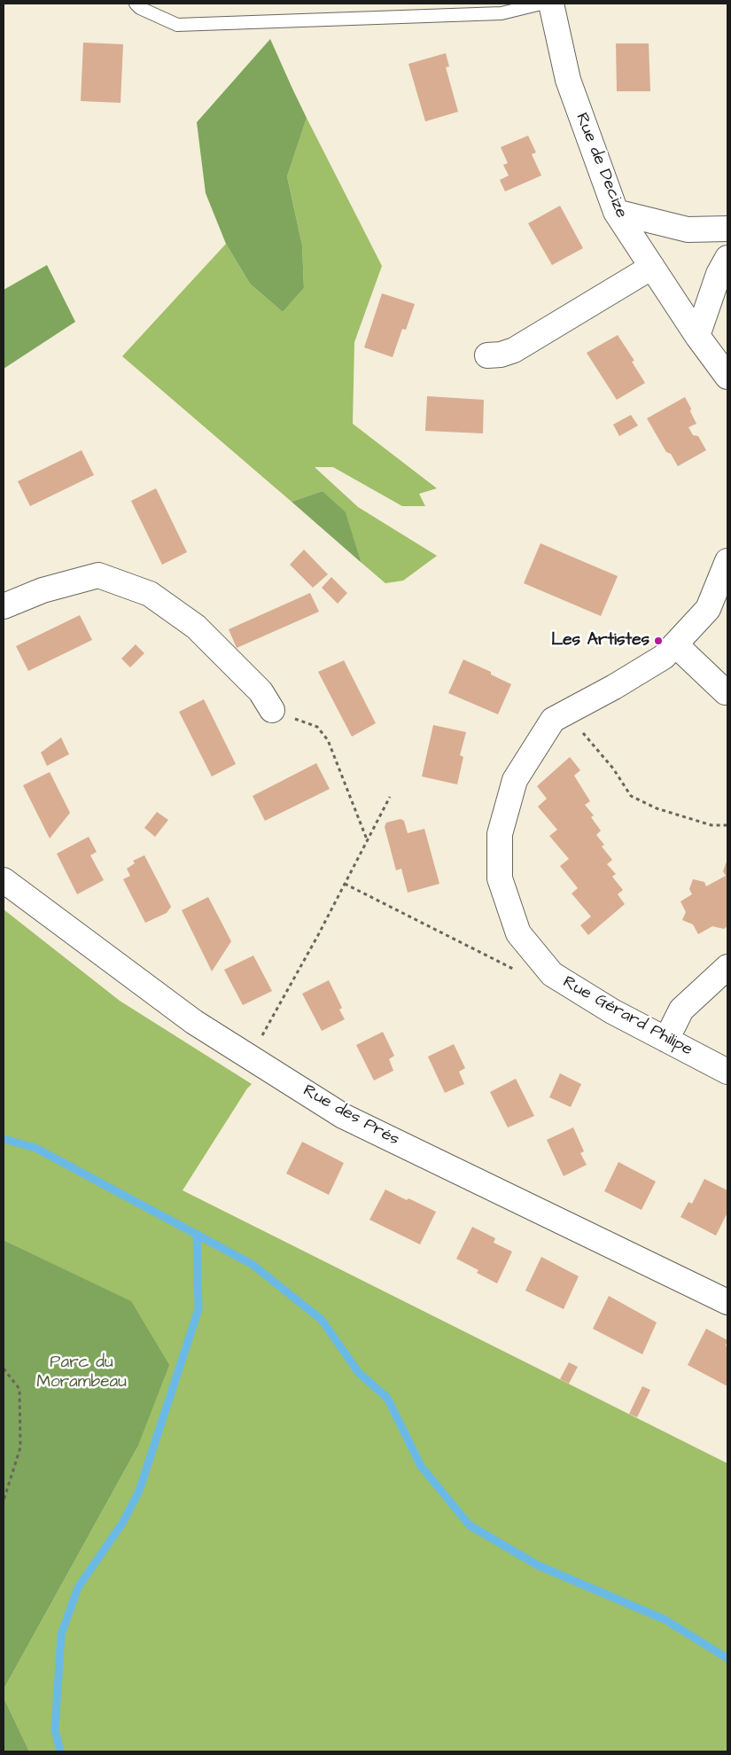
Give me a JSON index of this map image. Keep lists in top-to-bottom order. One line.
{"streets":{"street":["Rue de Decize","Rue Gérard Philipe","Rue des Prés"]},"parks":["Parc du Morambeau"],"places":["Les Artistes"]}
